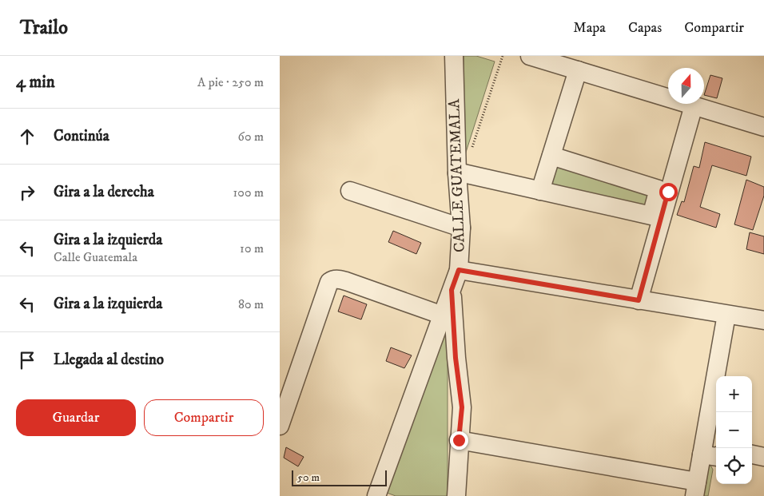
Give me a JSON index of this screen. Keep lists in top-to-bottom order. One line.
{"streets":{"street":["CALLE GUATEMALA"]},"scale_bar":"50 m","north":"top","page":{"header":"Trailo","nav":["Mapa","Capas","Compartir"],"heading":["4 min","A pie · 250 m"],"list":[["Continúa","60 m"],["Gira a la derecha","100 m"],["Gira a la izquierda","Calle Guatemala","10 m"],["Gira a la izquierda","80 m"],"Llegada al destino"],"map_buttons":["+","−"],"buttons":["Guardar","Compartir"],"scale":"50 m"}}
